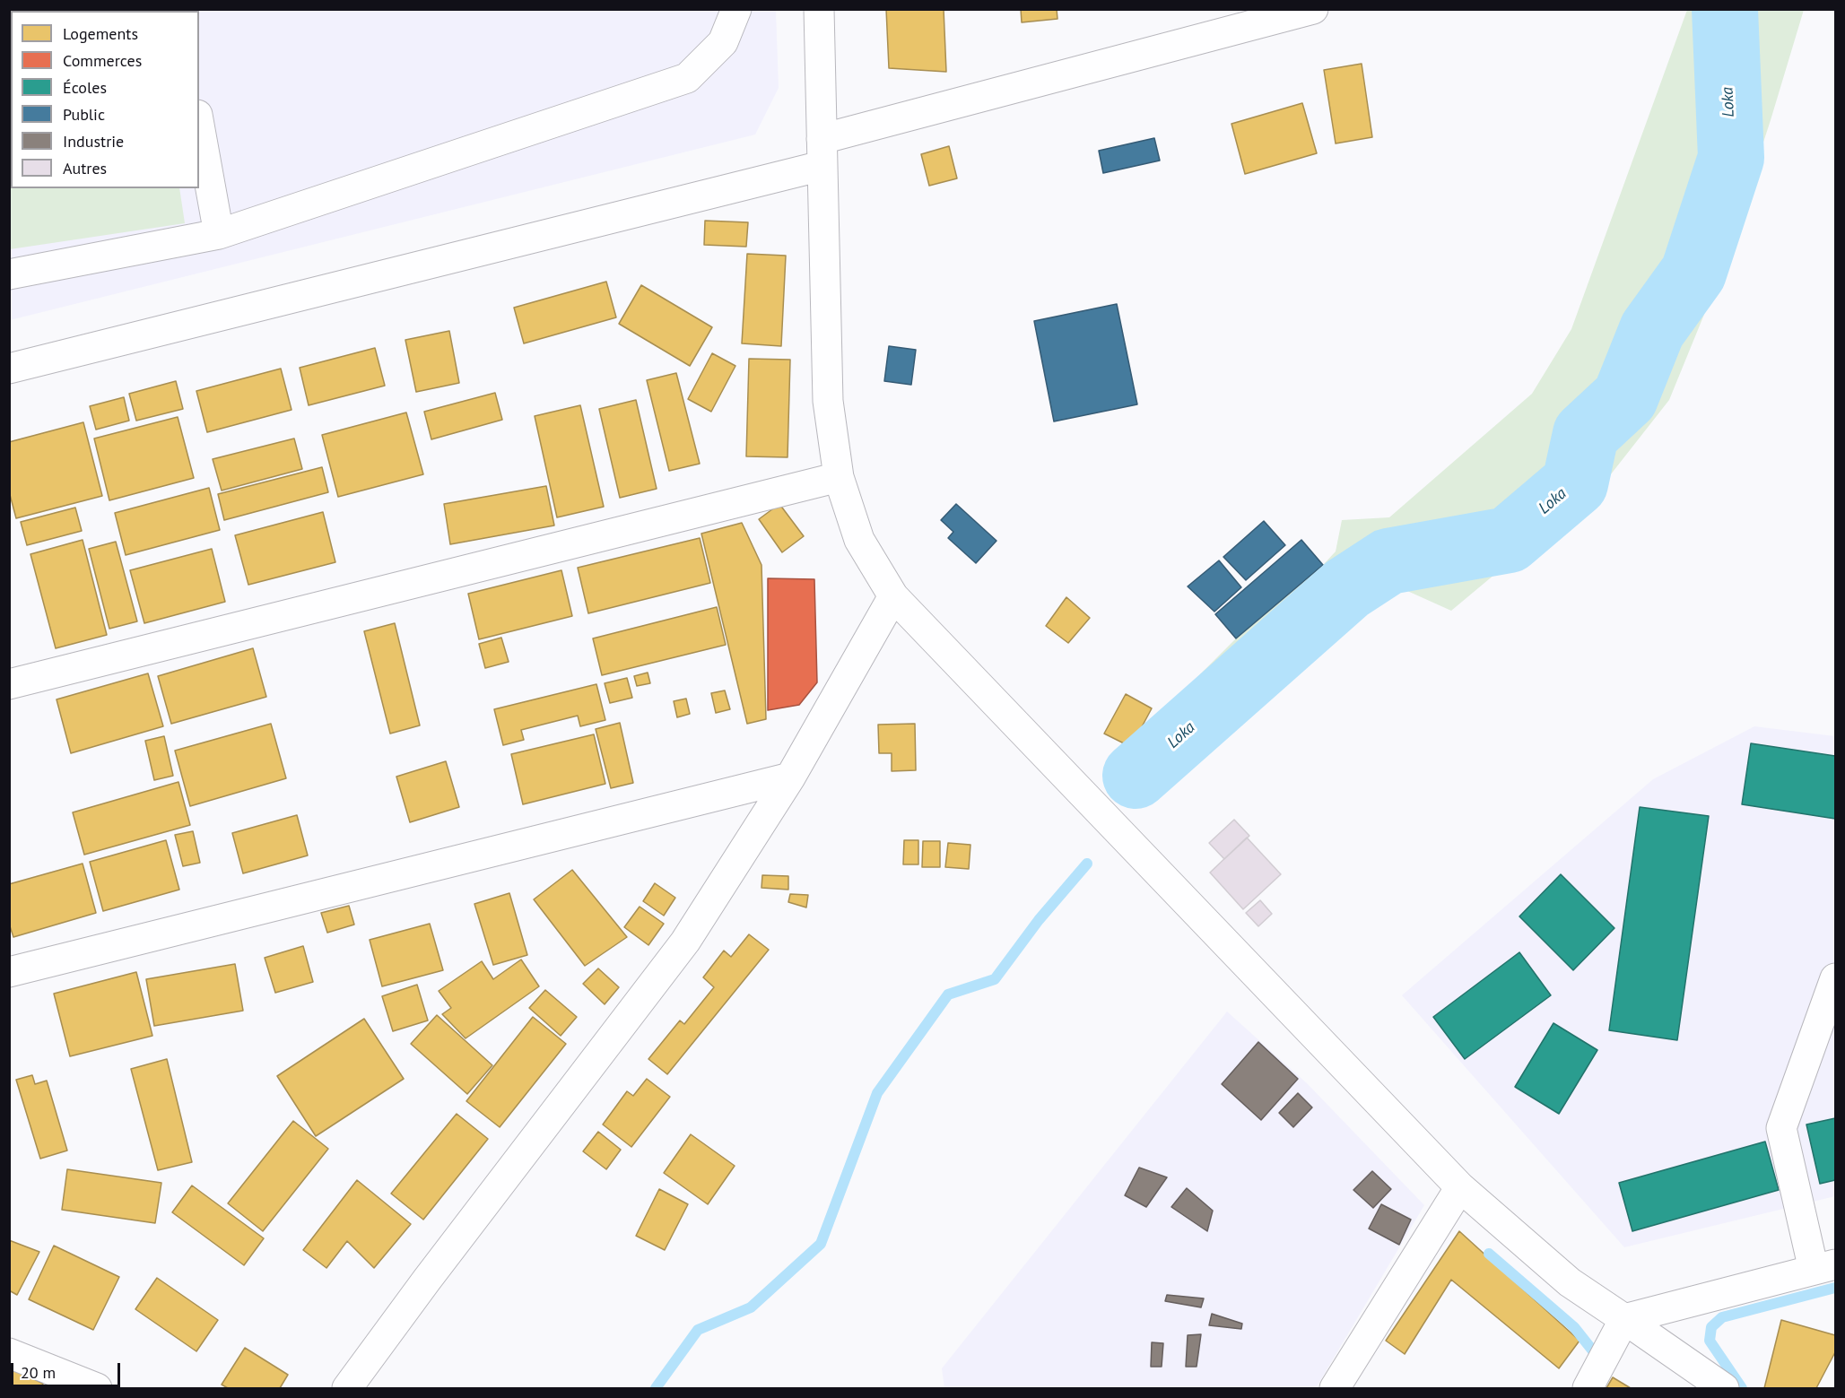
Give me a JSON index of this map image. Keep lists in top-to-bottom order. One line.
{"water":["Loka"],"legend":["Logements","Commerces","Écoles","Public","Industrie","Autres"],"scale_bar":"20 m"}
